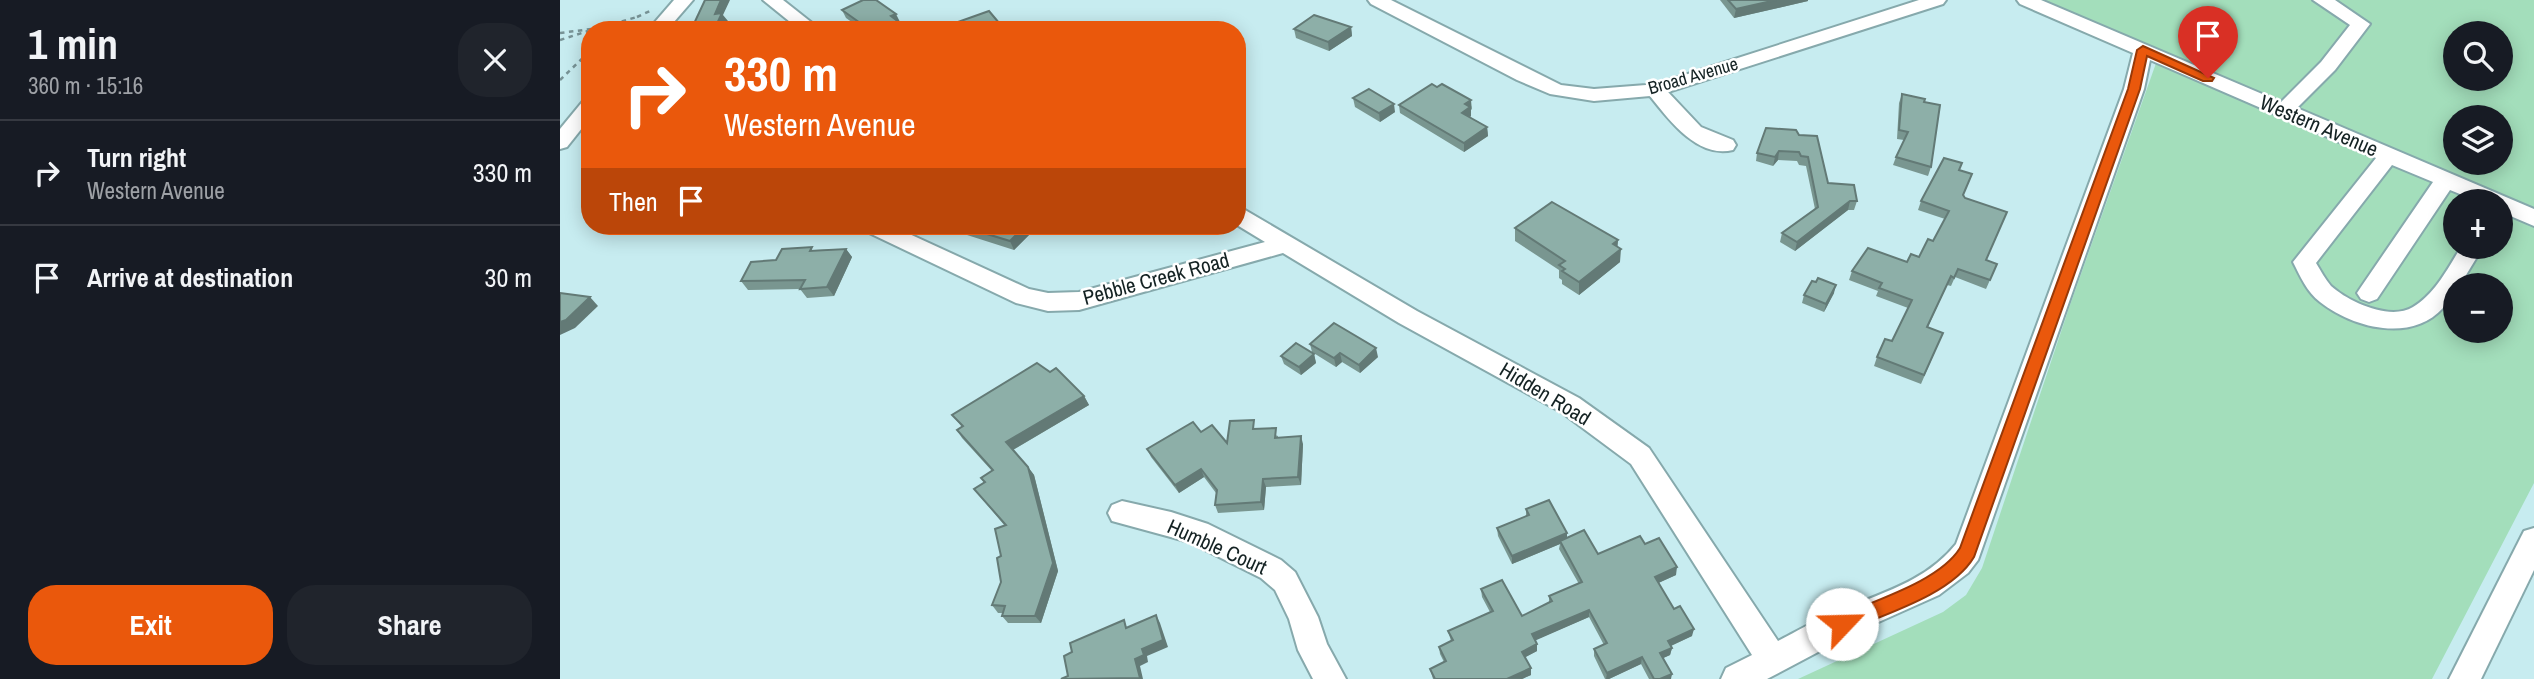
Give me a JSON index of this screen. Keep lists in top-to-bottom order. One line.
{"streets":{"street":["Broad Avenue","Western Avenue","Pebble Creek Road","Hidden Road","Humble Court"]},"crossings":[["Pebble Creek Road","Hidden Road"]],"page":{"heading":["1 min","360 m · 15:16"],"map_buttons":["+","−"],"turn":["330 m","Western Avenue"],"list":[{"name":"Turn right","note":"Western Avenue","value":"330 m"},{"name":"Arrive at destination","value":"30 m"}],"then":"Then","buttons":["Exit","Share"]}}
